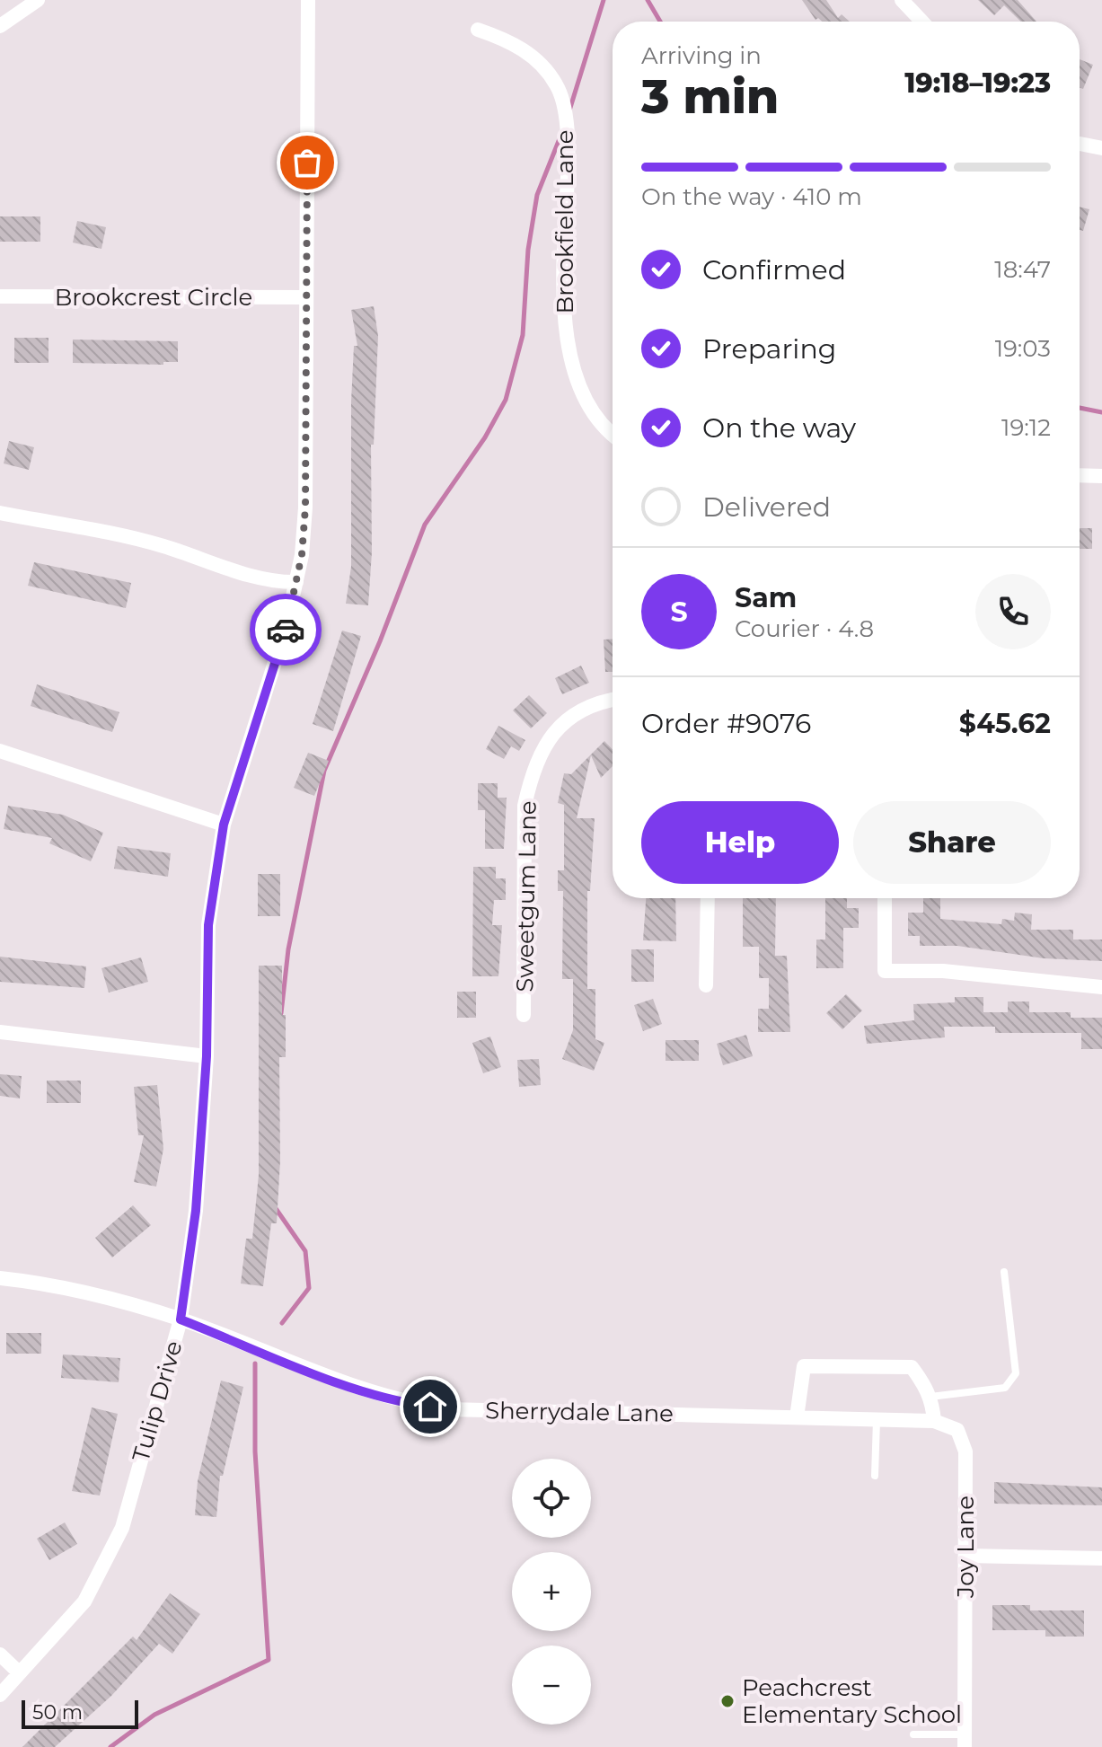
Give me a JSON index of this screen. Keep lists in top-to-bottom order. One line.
{"streets":{"street":["Brookfield Lane","Brookcrest Circle","Sweetgum Lane","Tulip Drive","Sherrydale Lane","Joy Lane"]},"crossings":[["Brookcrest Circle","Tulip Drive"],["Tulip Drive","Sherrydale Lane"]],"places":["Peachcrest Elementary School"],"scale_bar":"50 m","page":{"heading":["3 min","Arriving in","19:18–19:23"],"panel":["Sam","Courier · 4.8","Order #9076","$45.62"],"bar":"On the way · 410 m","list":[["Confirmed","18:47"],["Preparing","19:03"],["On the way","19:12"],"Delivered"],"round":"S","buttons":["Help","Share"],"map_buttons":["+","−"],"scale":"50 m"}}
